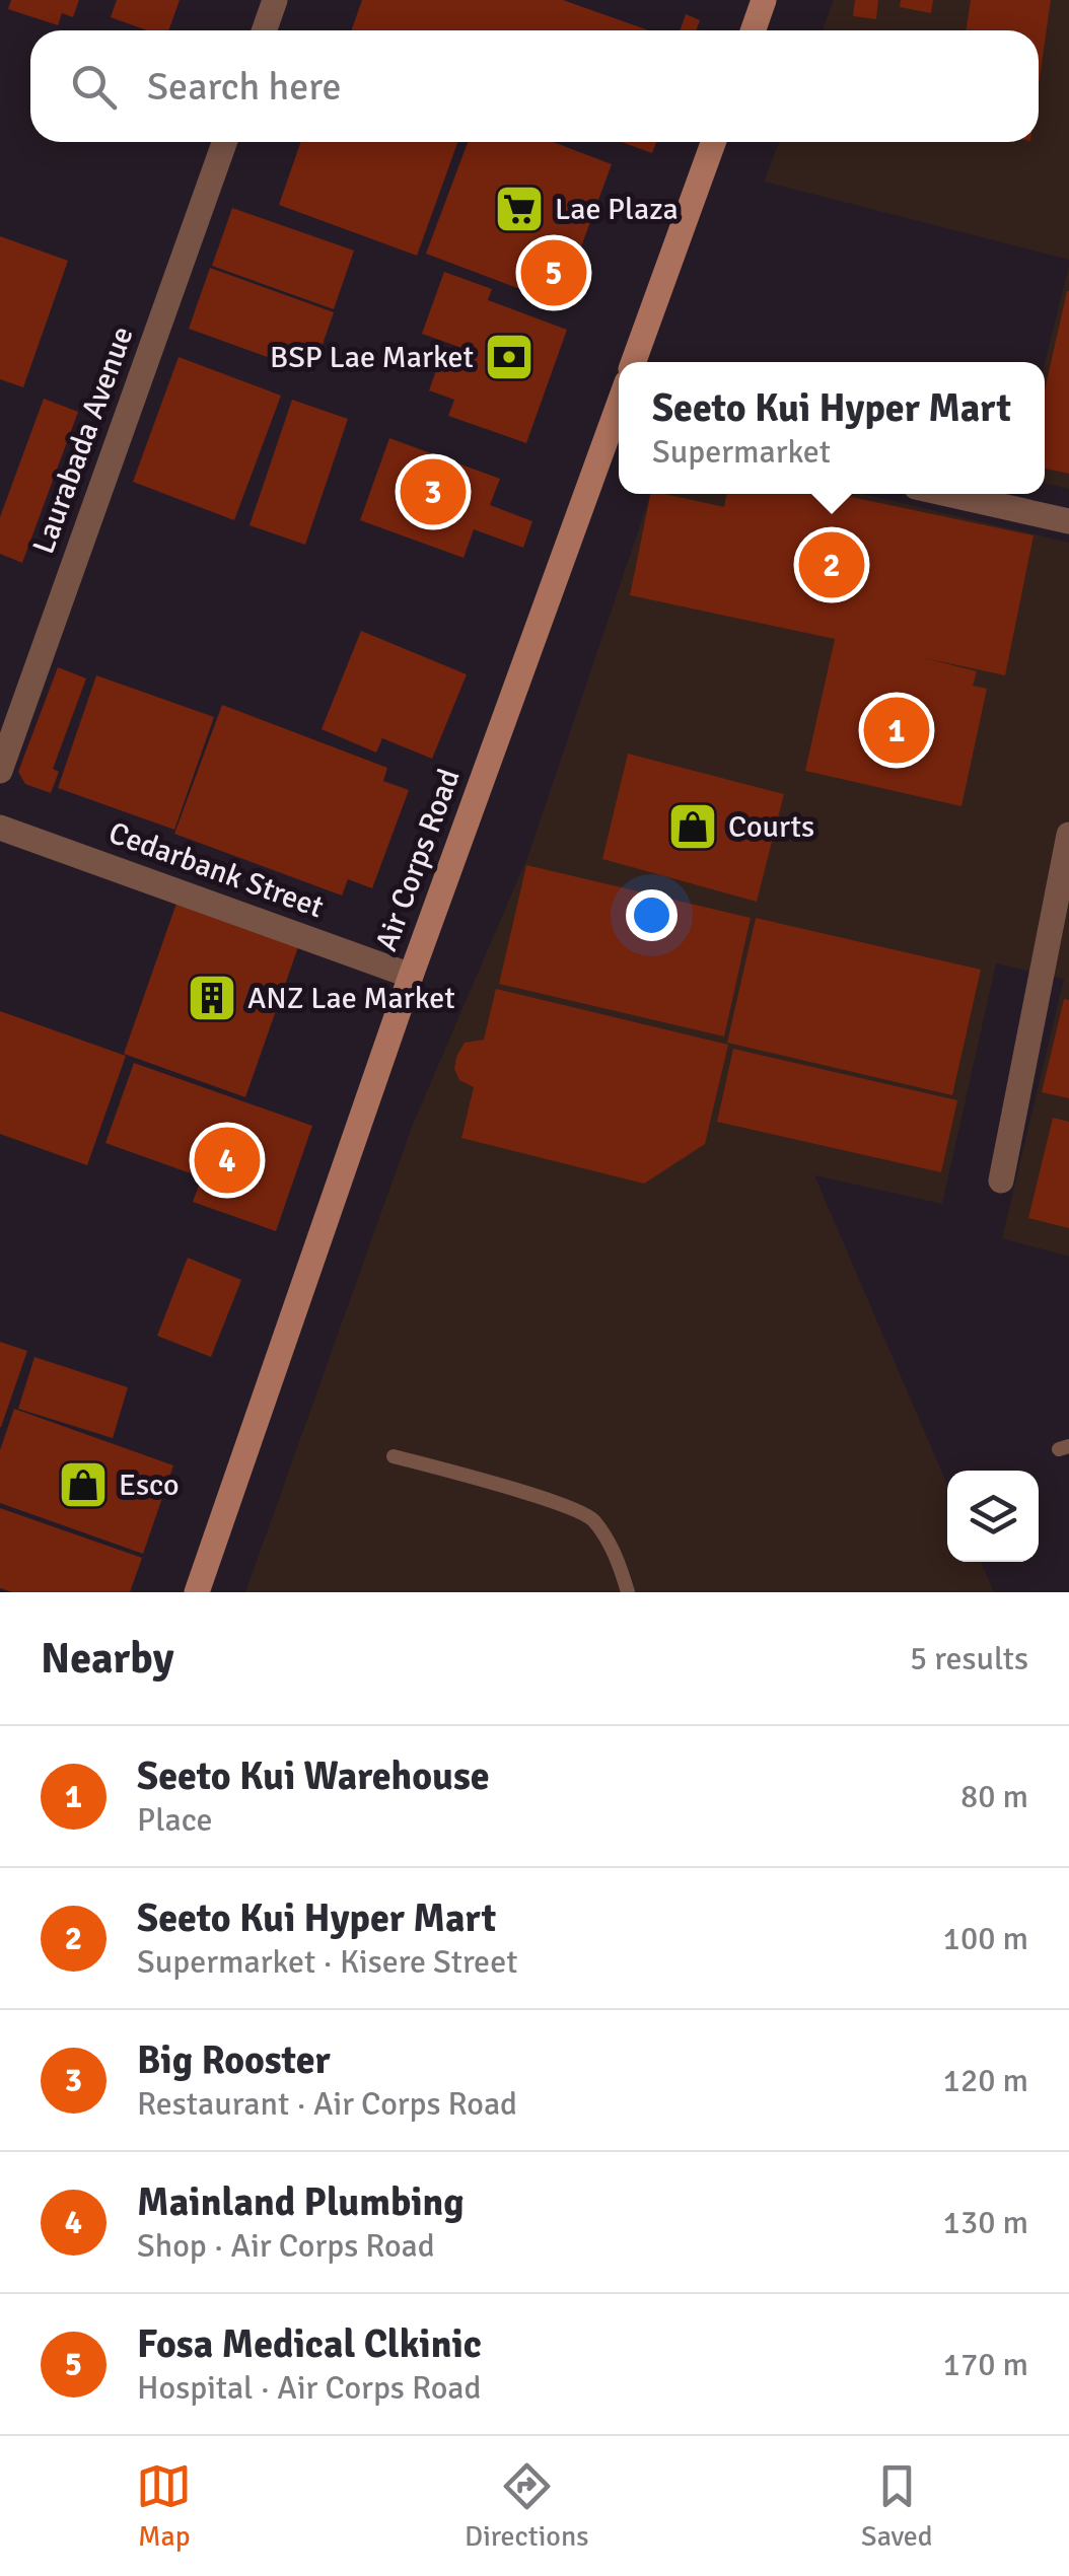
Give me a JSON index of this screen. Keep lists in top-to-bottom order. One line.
{"streets":{"street":["Laurabada Avenue","Air Corps Road","Cedarbank Street"]},"crossings":[["Air Corps Road","Cedarbank Street"]],"places":{"supermarket":["Lae Plaza"],"bank":["BSP Lae Market"],"shop":["Courts","Esco"],"building":["ANZ Lae Market"]},"page":{"search":"Search here","pins":["5","3","2","1","4"],"popup":["Seeto Kui Hyper Mart","Supermarket"],"heading":["Nearby","5 results"],"list":[{"mark":"1","name":"Seeto Kui Warehouse","note":"Place","value":"80 m"},{"mark":"2","name":"Seeto Kui Hyper Mart","note":"Supermarket · Kisere Street","value":"100 m"},{"mark":"3","name":"Big Rooster","note":"Restaurant · Air Corps Road","value":"120 m"},{"mark":"4","name":"Mainland Plumbing","note":"Shop · Air Corps Road","value":"130 m"},{"mark":"5","name":"Fosa Medical Clkinic","note":"Hospital · Air Corps Road","value":"170 m"}],"nav":["Map","Directions","Saved"]}}
